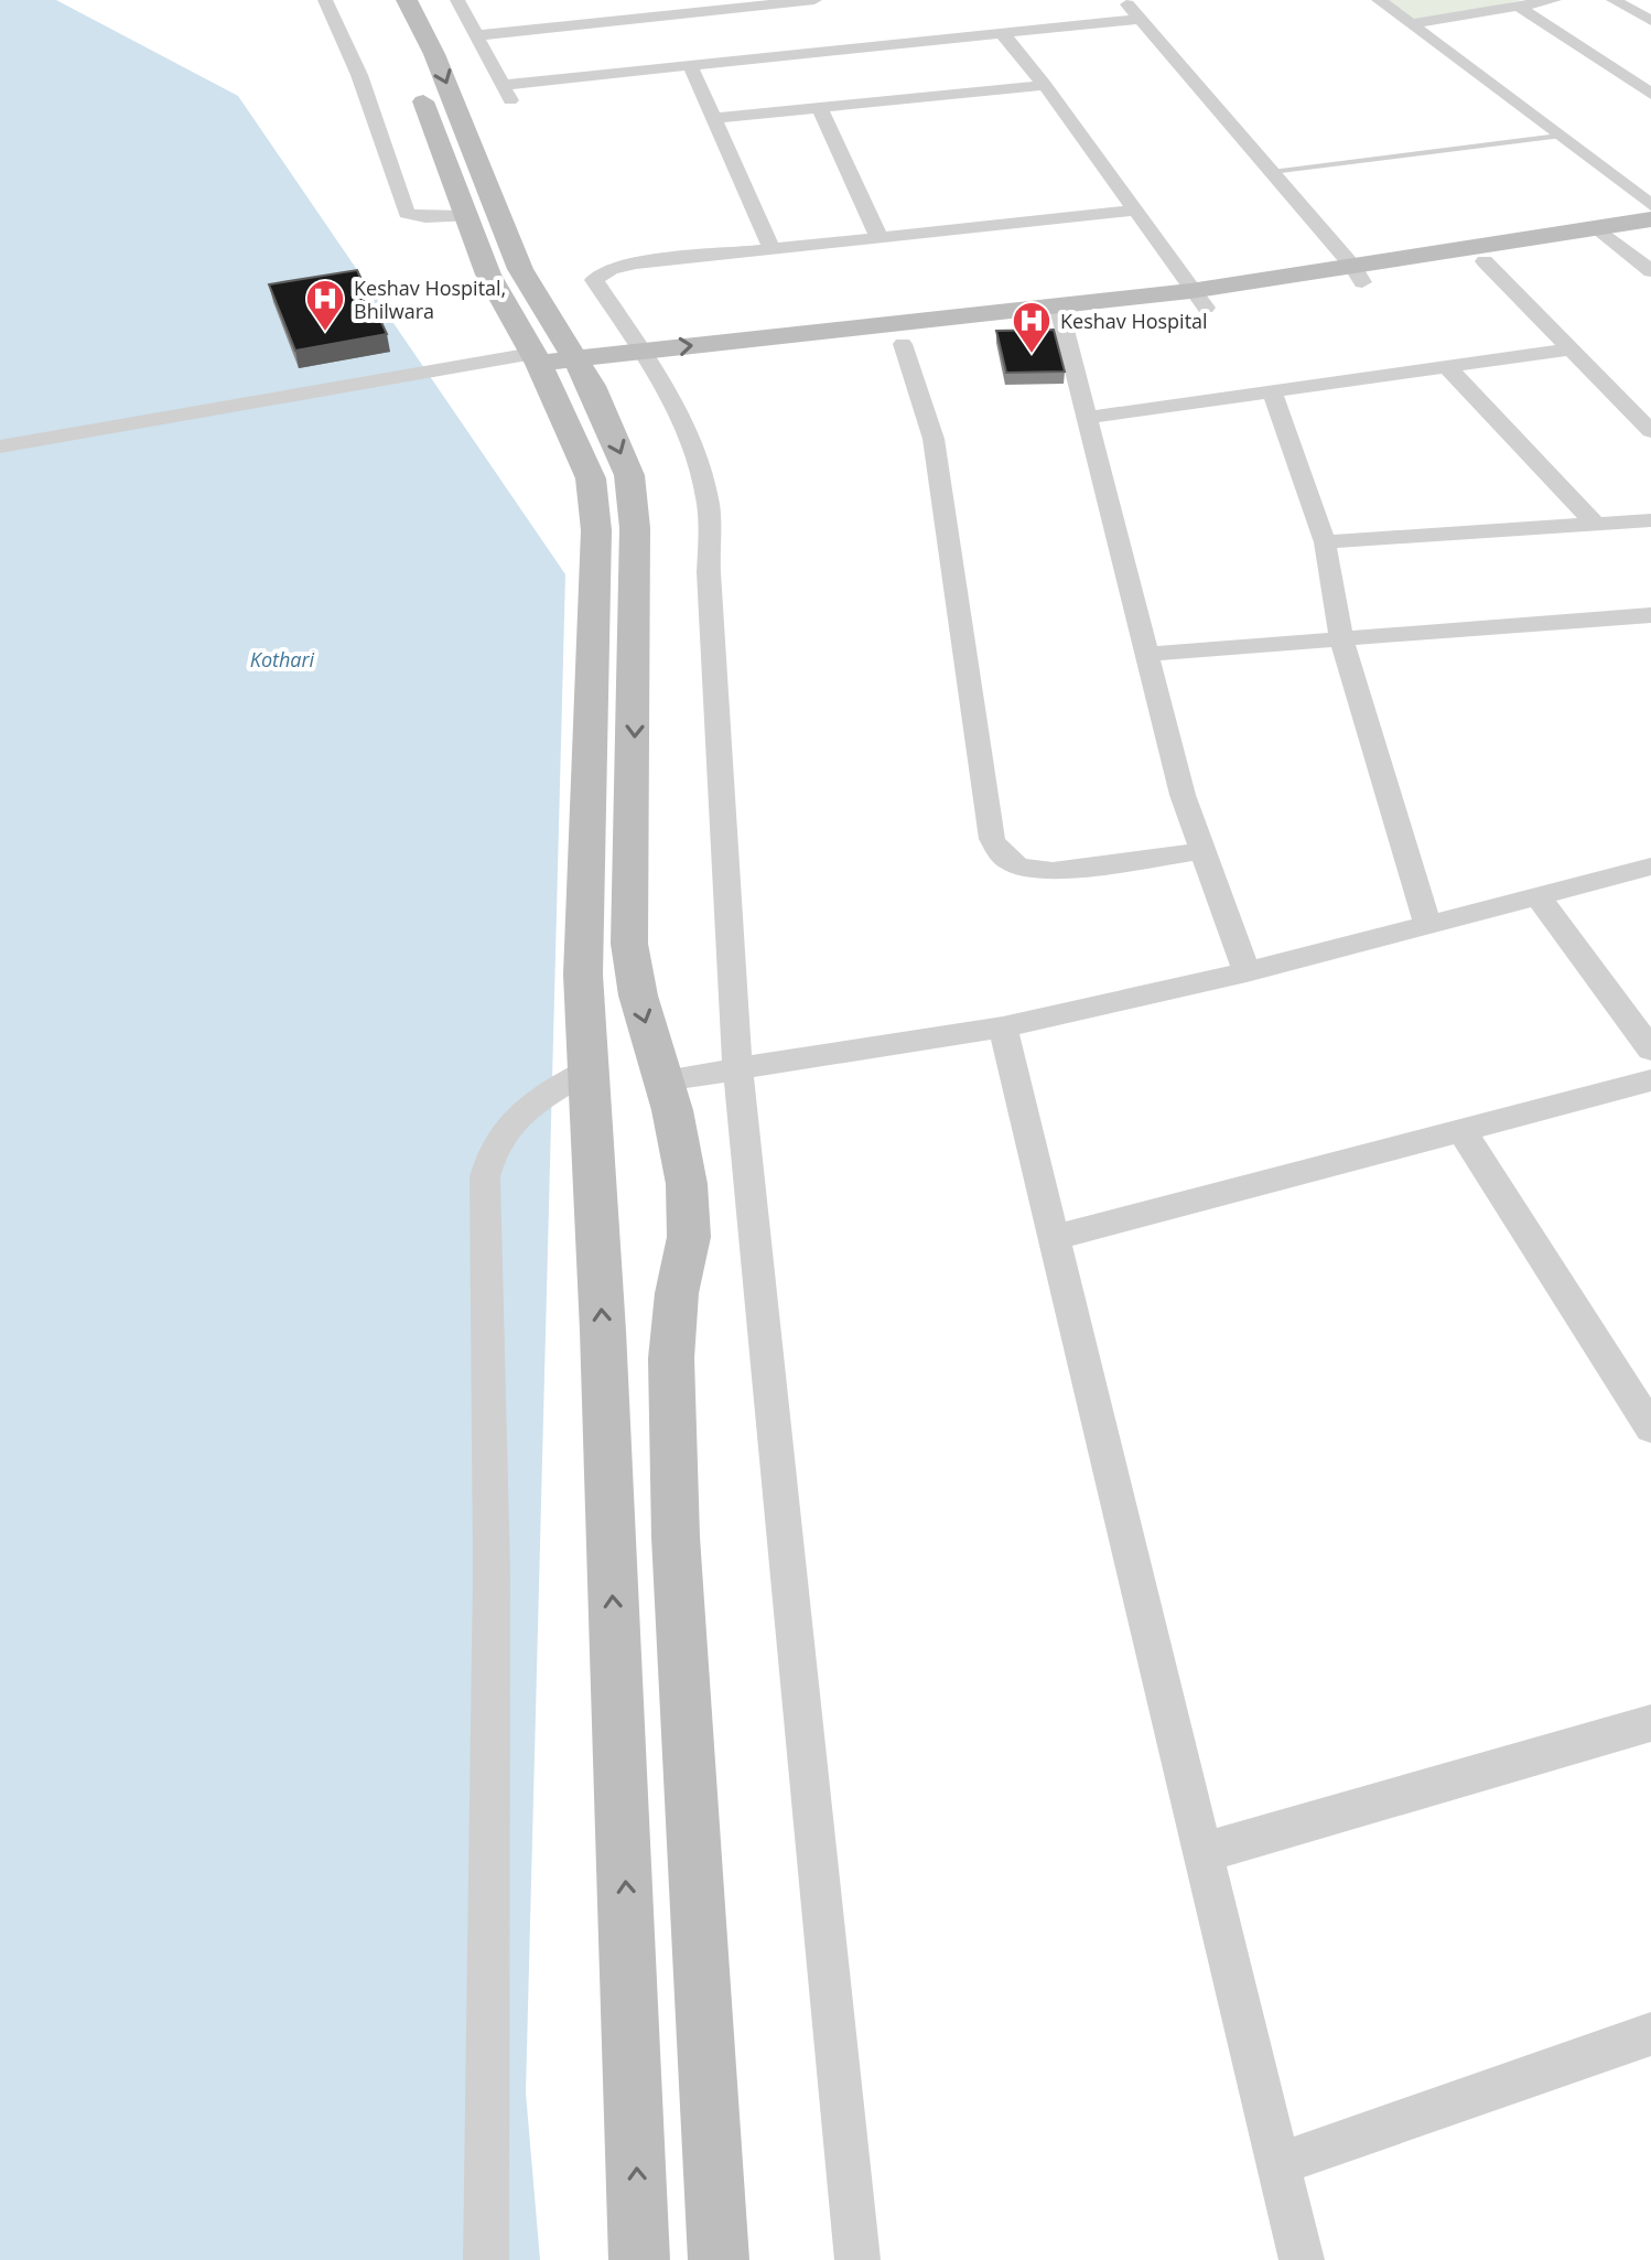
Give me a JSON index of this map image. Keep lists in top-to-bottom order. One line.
{"water":["Kothari"],"places":{"hospital":["Keshav Hospital, Bhilwara","Keshav Hospital"]}}
